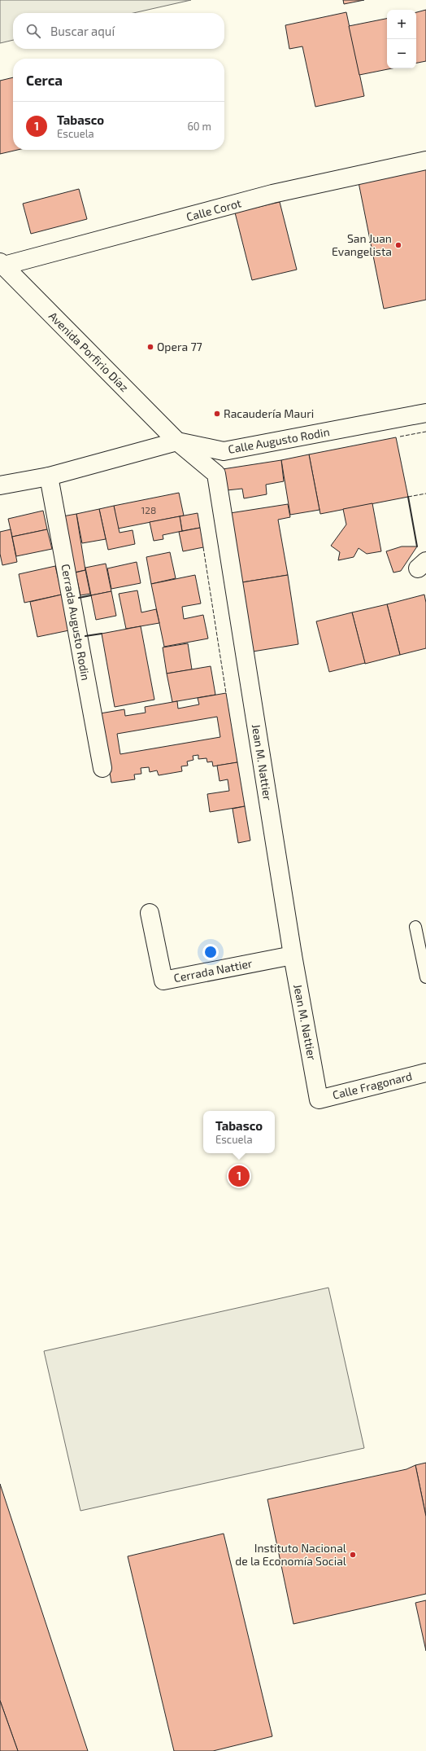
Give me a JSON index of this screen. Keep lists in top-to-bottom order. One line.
{"streets":{"street":["Calle Corot","Avenida Porfirio Díaz","Calle Augusto Rodin","Cerrada Augusto Rodin","Jean M. Nattier","Cerrada Nattier","Calle Fragonard"]},"crossings":[["Calle Corot","Avenida Porfirio Díaz"],["Avenida Porfirio Díaz","Calle Augusto Rodin"],["Avenida Porfirio Díaz","Jean M. Nattier"],["Calle Augusto Rodin","Cerrada Augusto Rodin"],["Calle Augusto Rodin","Jean M. Nattier"],["Jean M. Nattier","Cerrada Nattier"],["Jean M. Nattier","Calle Fragonard"]],"places":["San Juan Evangelista","Opera 77","Racaudería Mauri","Instituto Nacional de la Economía Social"],"house_numbers":["128"],"page":{"map_buttons":["+","−"],"search":"Buscar aquí","heading":"Cerca","list":[{"mark":"1","name":"Tabasco","note":"Escuela","value":"60 m"}],"popup":["Tabasco","Escuela"],"pins":"1"}}
